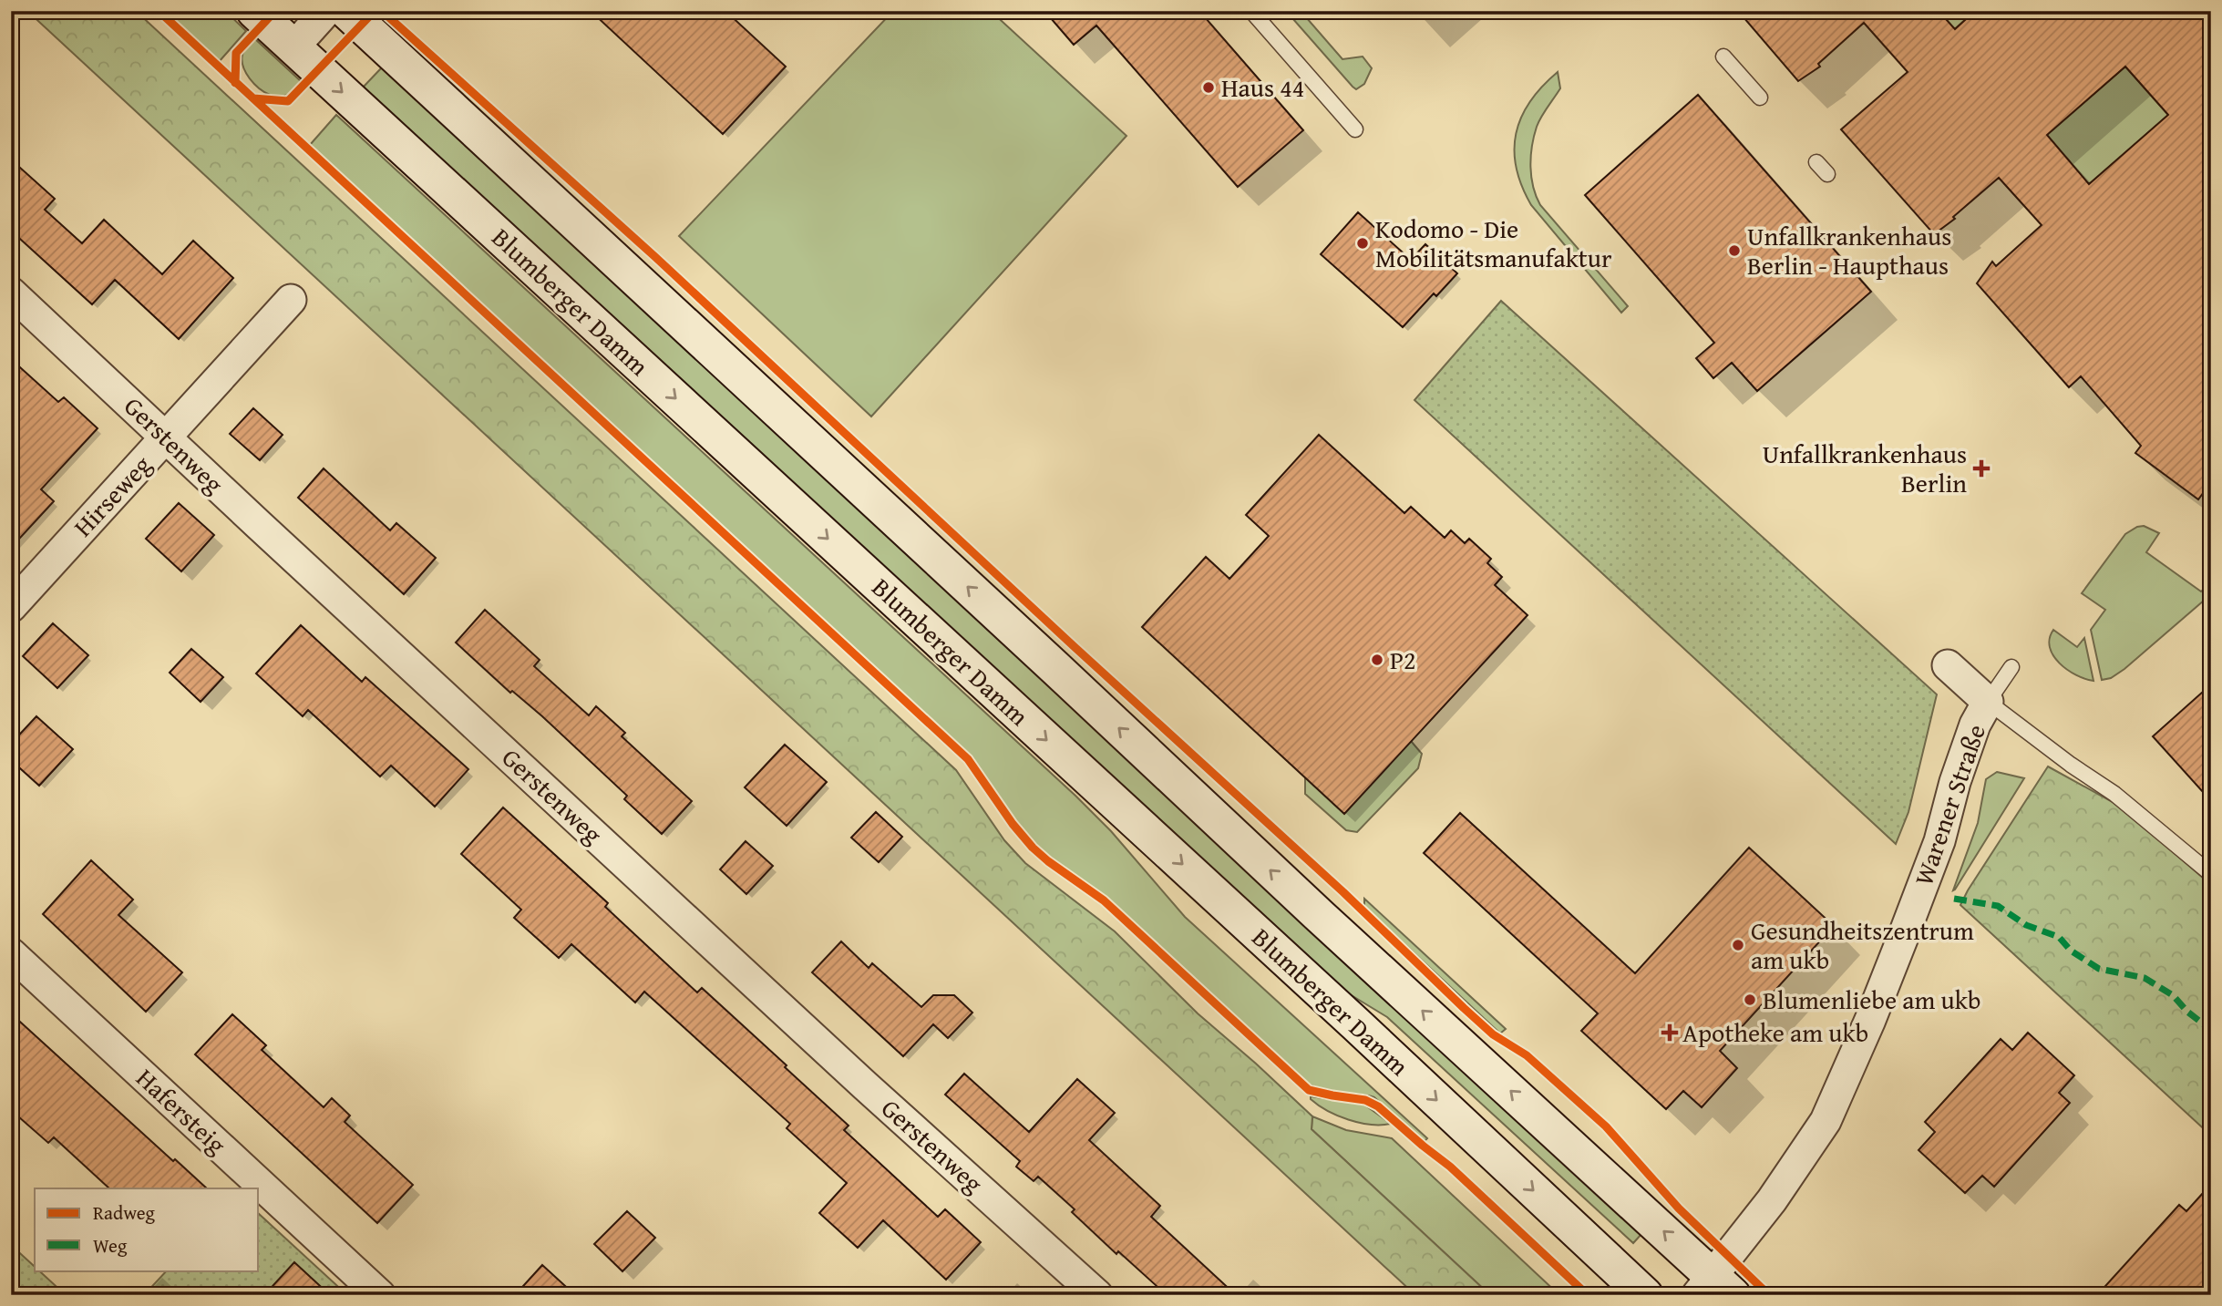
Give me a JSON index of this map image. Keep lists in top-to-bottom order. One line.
{"streets":{"main road":["Blumberger Damm"],"street":["Gerstenweg","Hirseweg","Warener Straße","Hafersteig"]},"crossings":[["Gerstenweg","Hirseweg"]],"places":{"other":["Haus 44","Kodomo - Die Mobilitätsmanufaktur","Unfallkrankenhaus Berlin - Haupthaus","P2","Gesundheitszentrum am ukb","Blumenliebe am ukb"],"health":["Unfallkrankenhaus Berlin","Apotheke am ukb"]},"legend":["Radweg","Weg"]}
